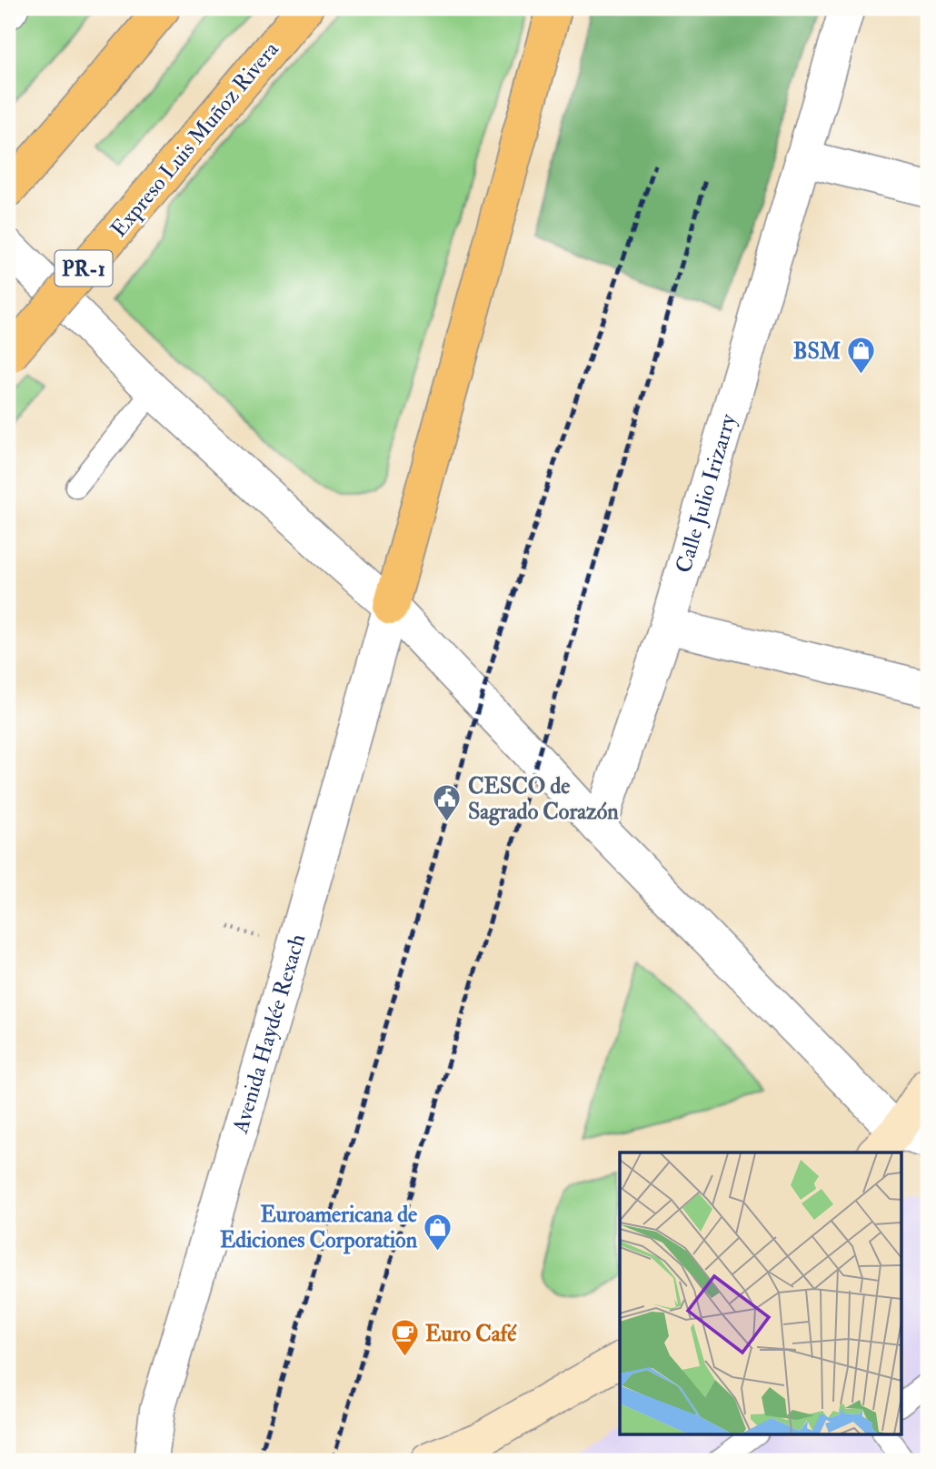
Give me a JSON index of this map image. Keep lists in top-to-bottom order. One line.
{"streets":{"highway":["Expreso Luis Muñoz Rivera","PR-1"],"street":["Calle Julio Irizarry","Avenida Haydée Rexach"]},"places":{"shop":["BSM","Euroamericana de Ediciones Corporation"],"public building":["CESCO de Sagrado Corazón"],"cafe":["Euro Café"]}}
